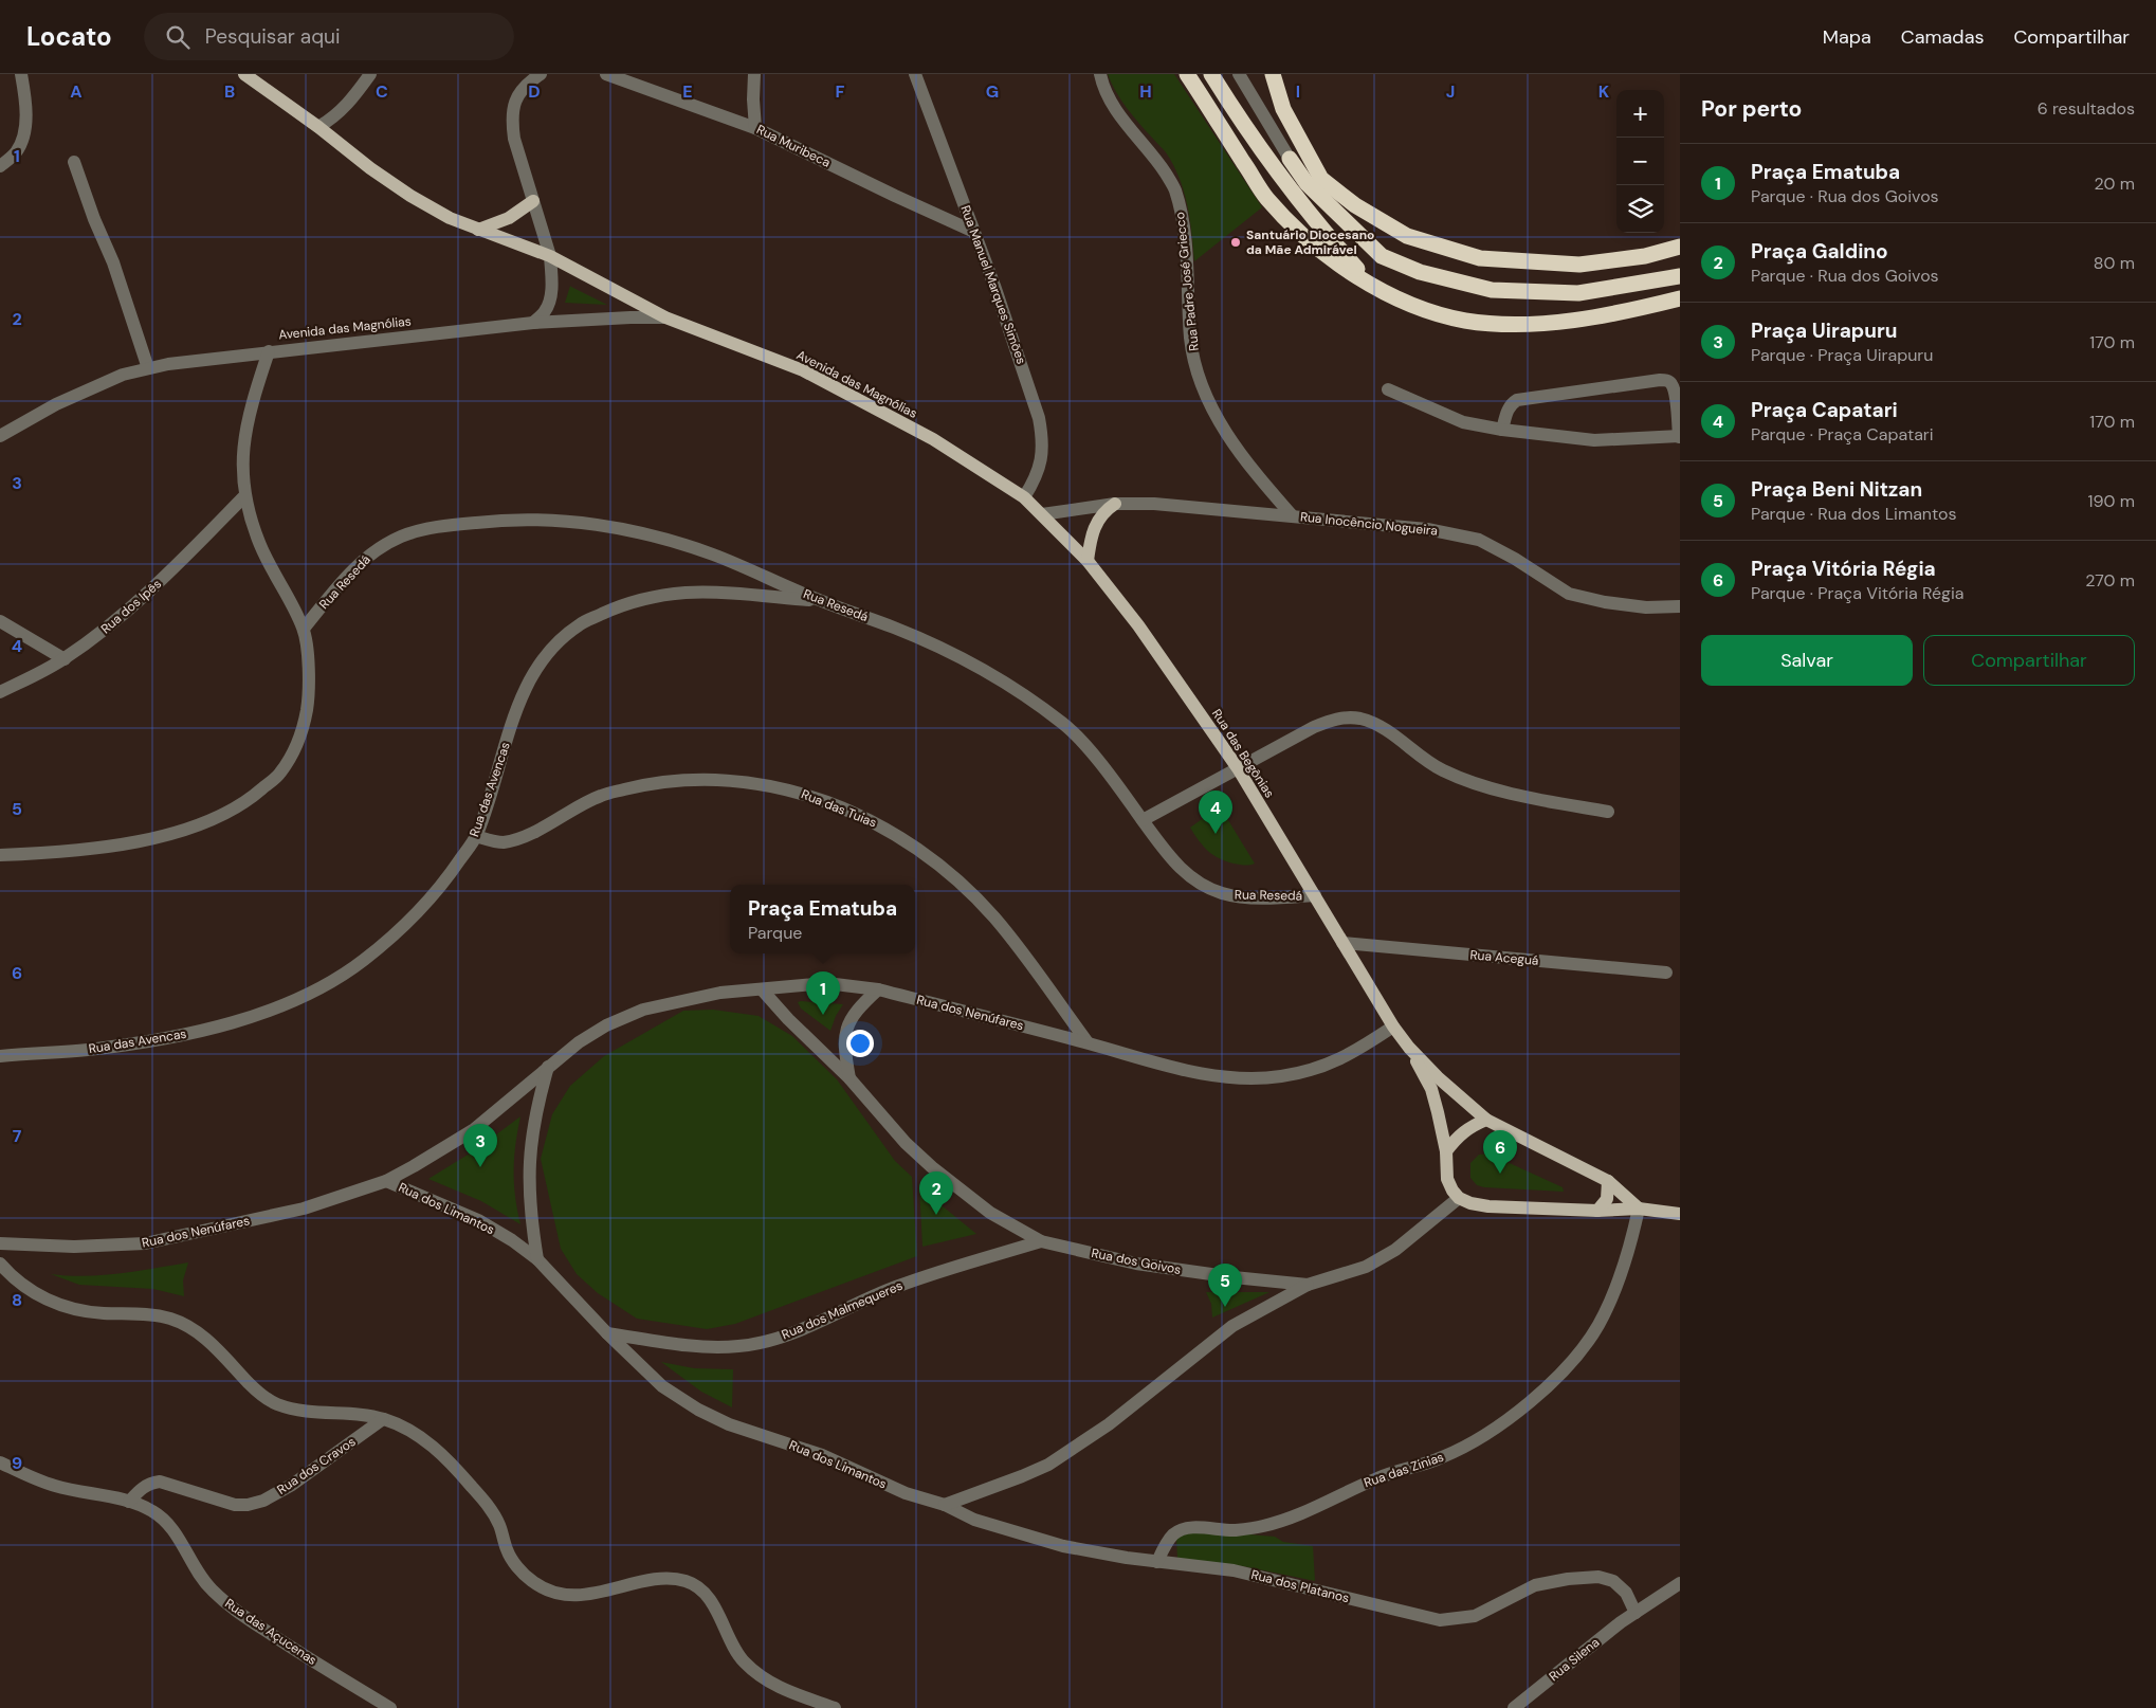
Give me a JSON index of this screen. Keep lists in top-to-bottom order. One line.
{"streets":{"main road":["Avenida das Magnólias","Rua das Begônias"],"street":["Rua Muribeca","Rua Padre José Griecco","Rua Manuel Marques Simões","Rua Inocêncio Nogueira","Rua Resedá","Rua dos Ipês","Rua das Avencas","Rua das Tuias","Rua Aceguá","Rua dos Nenúfares","Rua dos Limantos","Rua dos Goivos","Rua dos Malmequeres","Rua dos Cravos","Rua das Zinias","Rua dos Platanos","Rua das Açucenas","Rua Silena"]},"crossings":[["Rua Muribeca","Rua Manuel Marques Simões"],["Rua Padre José Griecco","Rua Inocêncio Nogueira"],["Rua Manuel Marques Simões","Avenida das Magnólias"],["Rua Manuel Marques Simões","Rua das Begônias"],["Avenida das Magnólias","Rua Resedá"],["Avenida das Magnólias","Rua dos Ipês"],["Avenida das Magnólias","Rua das Begônias"],["Rua Inocêncio Nogueira","Rua das Begônias"],["Rua Resedá","Rua das Begônias"],["Rua Resedá","Rua das Avencas"],["Rua das Begônias","Rua Aceguá"],["Rua das Begônias","Rua dos Nenúfares"],["Rua das Begônias","Rua dos Goivos"],["Rua das Begônias","Rua das Zinias"],["Rua das Avencas","Rua das Tuias"],["Rua das Tuias","Rua dos Nenúfares"],["Rua dos Nenúfares","Rua dos Limantos"],["Rua dos Nenúfares","Rua dos Goivos"],["Rua dos Limantos","Rua dos Malmequeres"],["Rua dos Limantos","Rua dos Platanos"],["Rua dos Goivos","Rua dos Malmequeres"],["Rua dos Cravos","Rua das Açucenas"],["Rua das Zinias","Rua dos Platanos"],["Rua dos Platanos","Rua Silena"]],"places":["Santuário Diocesano da Mãe Admirável"],"page":{"header":"Locato","search":"Pesquisar aqui","nav":["Mapa","Camadas","Compartilhar"],"heading":["Por perto","6 resultados"],"map_buttons":["+","−"],"list":[{"mark":"1","name":"Praça Ematuba","note":"Parque · Rua dos Goivos","value":"20 m"},{"mark":"2","name":"Praça Galdino","note":"Parque · Rua dos Goivos","value":"80 m"},{"mark":"3","name":"Praça Uirapuru","note":"Parque · Praça Uirapuru","value":"170 m"},{"mark":"4","name":"Praça Capatari","note":"Parque · Praça Capatari","value":"170 m"},{"mark":"5","name":"Praça Beni Nitzan","note":"Parque · Rua dos Limantos","value":"190 m"},{"mark":"6","name":"Praça Vitória Régia","note":"Parque · Praça Vitória Régia","value":"270 m"}],"buttons":["Salvar","Compartilhar"],"pins":["4","1","3","6","2","5"],"popup":["Praça Ematuba","Parque"]},"grid":{"columns":["A","B","C","D","E","F","G","H","I","J","K"],"rows":["1","2","3","4","5","6","7","8","9"]}}
